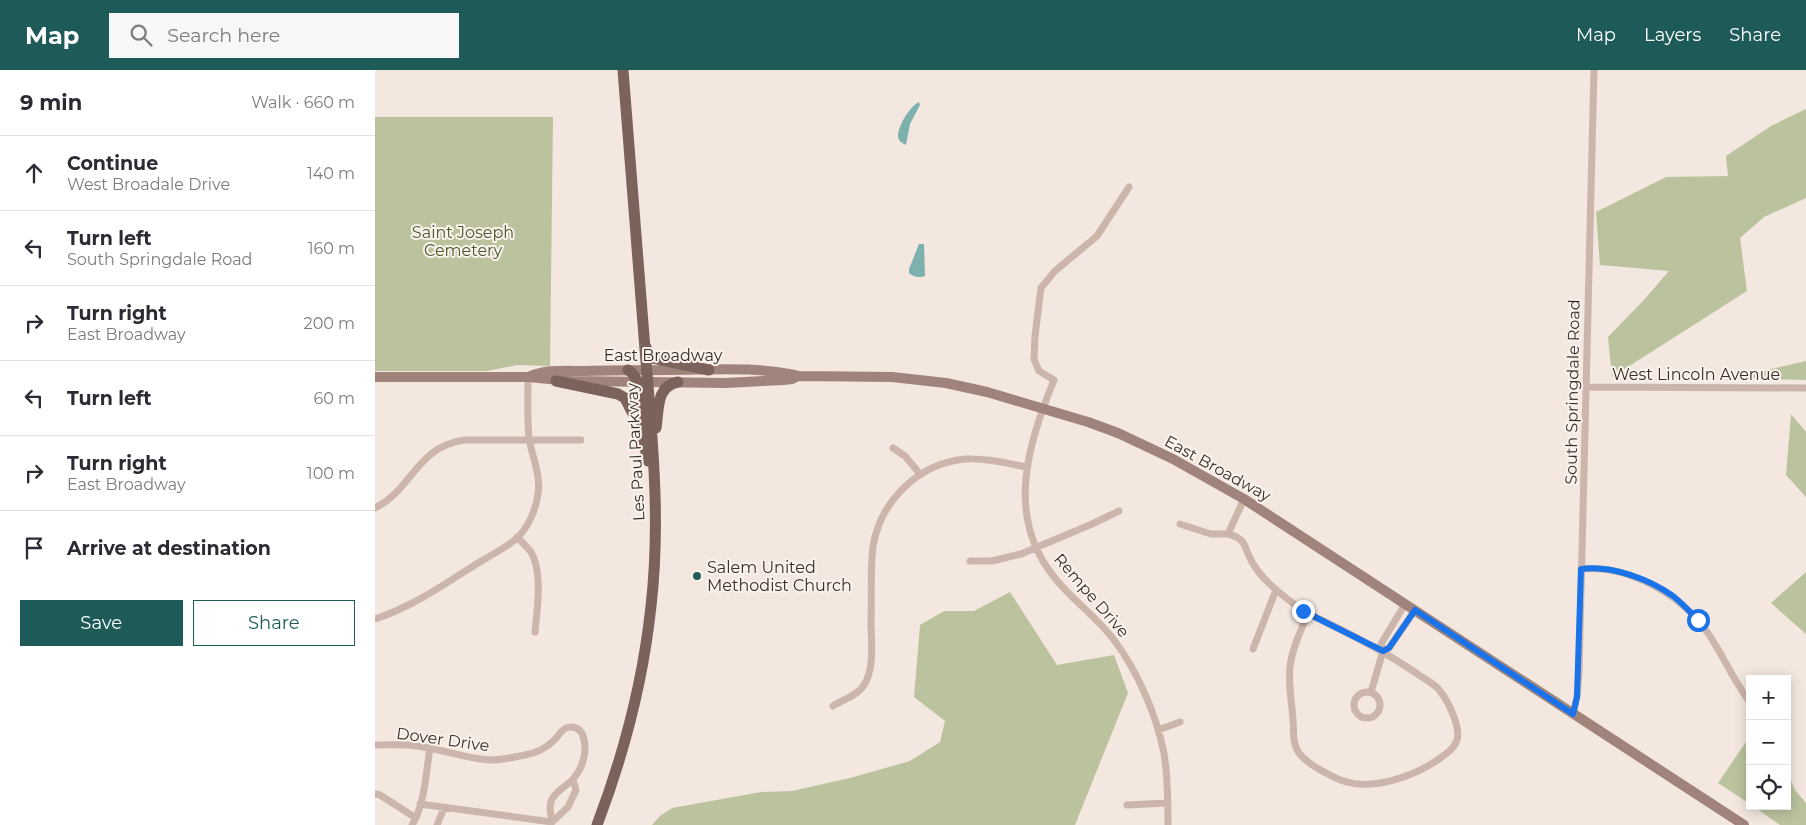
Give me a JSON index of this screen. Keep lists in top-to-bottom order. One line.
{"streets":{"main road":["East Broadway","Les Paul Parkway"],"street":["West Lincoln Avenue","South Springdale Road","Rempe Drive","Dover Drive"]},"crossings":[["East Broadway","South Springdale Road"],["East Broadway","Les Paul Parkway"],["East Broadway","Rempe Drive"],["West Lincoln Avenue","South Springdale Road"]],"parks":["Saint Joseph Cemetery"],"places":["Salem United Methodist Church"],"page":{"header":"Map","search":"Search here","nav":["Map","Layers","Share"],"heading":["9 min","Walk · 660 m"],"list":[["Continue","West Broadale Drive","140 m"],["Turn left","South Springdale Road","160 m"],["Turn right","East Broadway","200 m"],["Turn left","60 m"],["Turn right","East Broadway","100 m"],"Arrive at destination"],"buttons":["Save","Share"],"map_buttons":["+","−"]}}
